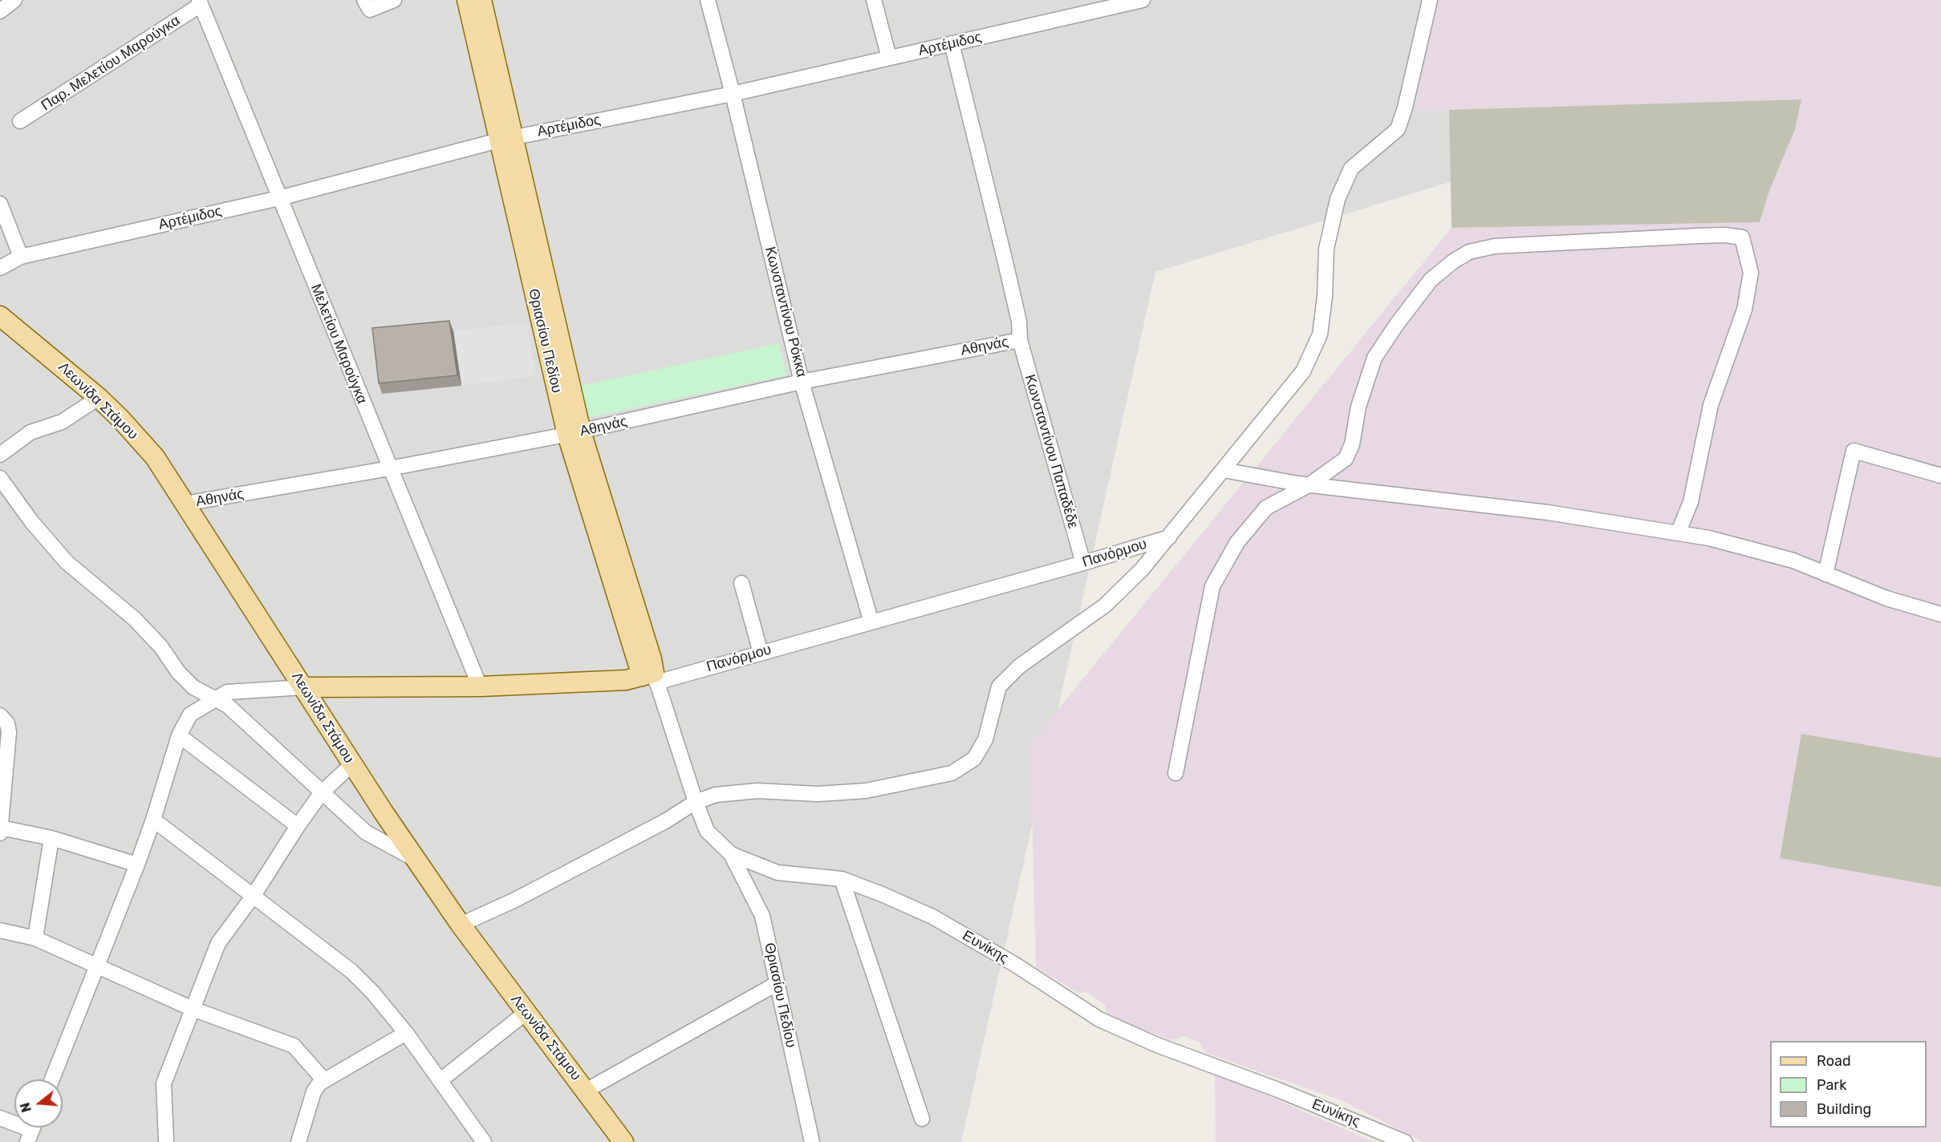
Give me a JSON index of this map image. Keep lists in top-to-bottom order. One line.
{"streets":{"main road":["Θριασίου Πεδίου","Λεωνίδα Στάμου","Πανόρμου"],"street":["Αρτέμιδος","Παρ. Μελετίου Μαρούγκα","Κωνσταντίνου Ρόκκα","Μελετίου Μαρούγκα","Αθηνάς","Κωνσταντίνου Παπαδέδε","Ευνίκης"]},"crossings":[["Αρτέμιδος","Κωνσταντίνου Ρόκκα"],["Αρτέμιδος","Θριασίου Πεδίου"],["Αρτέμιδος","Μελετίου Μαρούγκα"],["Αρτέμιδος","Κωνσταντίνου Παπαδέδε"],["Παρ. Μελετίου Μαρούγκα","Μελετίου Μαρούγκα"],["Κωνσταντίνου Ρόκκα","Αθηνάς"],["Κωνσταντίνου Ρόκκα","Πανόρμου"],["Θριασίου Πεδίου","Αθηνάς"],["Θριασίου Πεδίου","Πανόρμου"],["Θριασίου Πεδίου","Ευνίκης"],["Μελετίου Μαρούγκα","Αθηνάς"],["Μελετίου Μαρούγκα","Πανόρμου"],["Αθηνάς","Λεωνίδα Στάμου"],["Αθηνάς","Κωνσταντίνου Παπαδέδε"],["Λεωνίδα Στάμου","Πανόρμου"],["Κωνσταντίνου Παπαδέδε","Πανόρμου"],["Πανόρμου","Ευνίκης"]],"legend":["Road","Park","Building"],"north":"left"}
